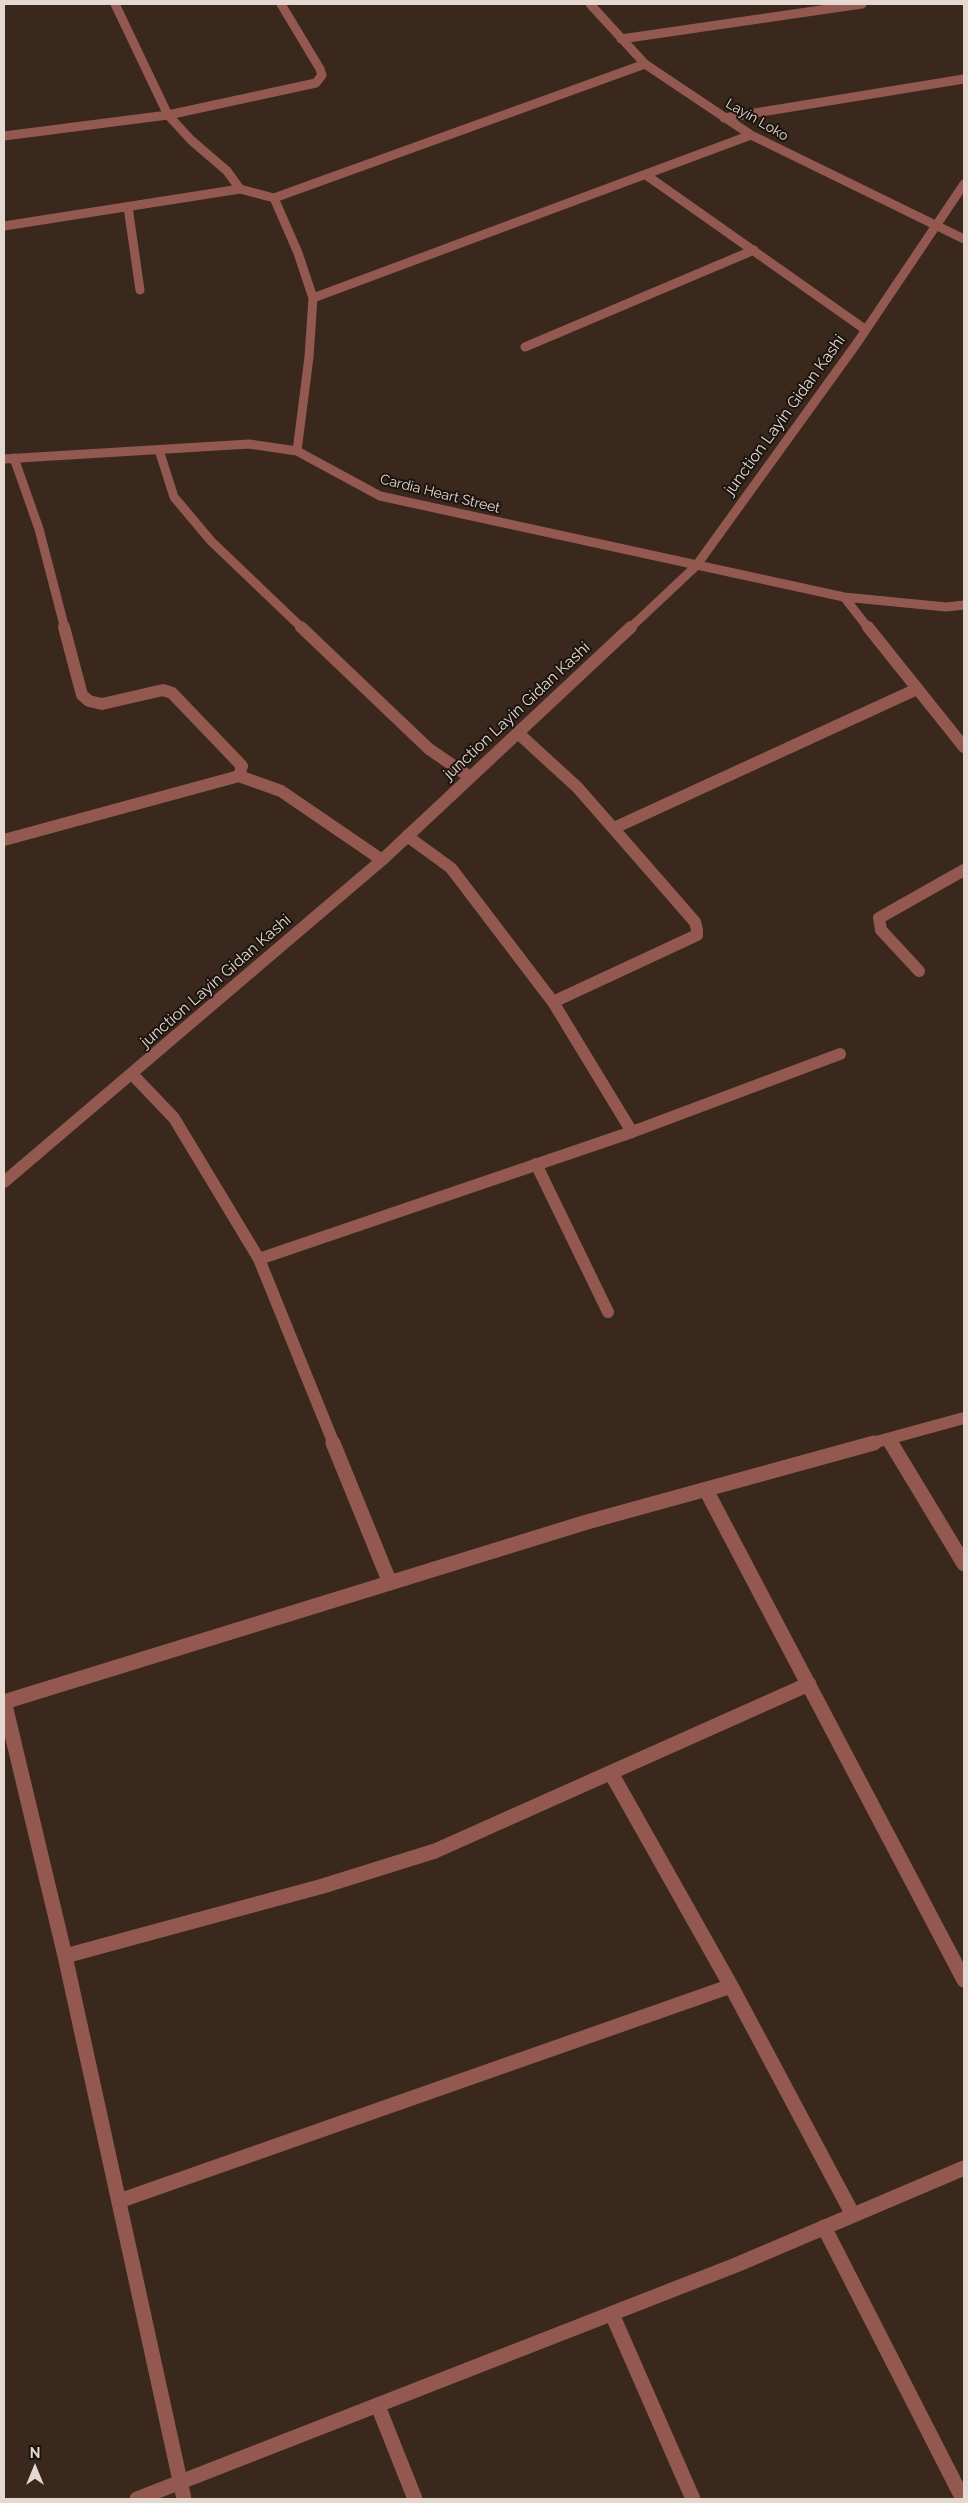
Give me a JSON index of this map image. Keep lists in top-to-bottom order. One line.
{"streets":{"street":["Layin Loko","junction Layin Gidan Kashi","Cardia Heart Street"]},"crossings":[["Layin Loko","junction Layin Gidan Kashi"],["junction Layin Gidan Kashi","Cardia Heart Street"]],"north":"top"}
